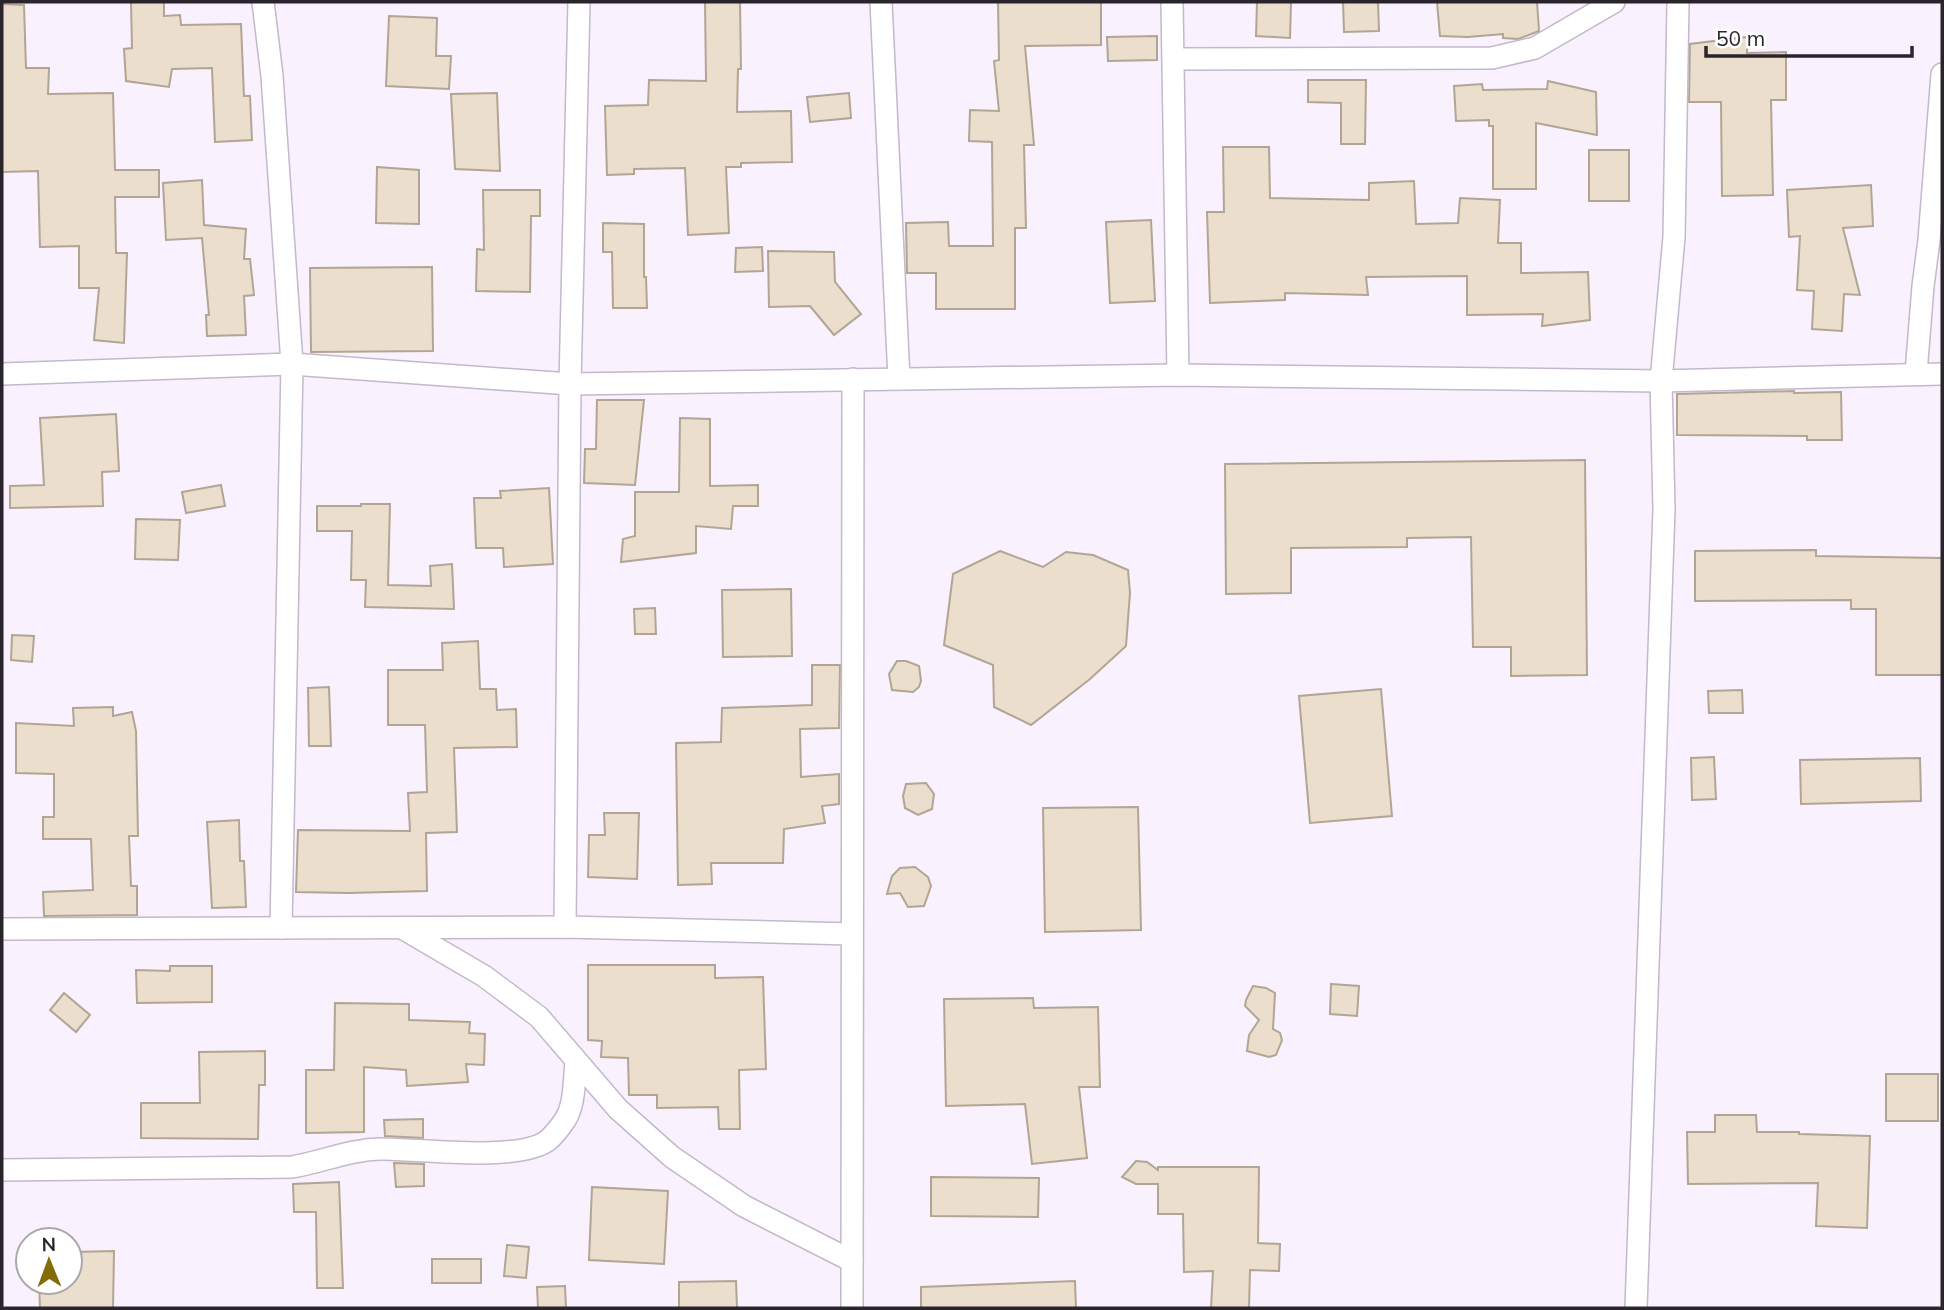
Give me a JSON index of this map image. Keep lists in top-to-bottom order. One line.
{"scale_bar":"50 m","north":"top"}
